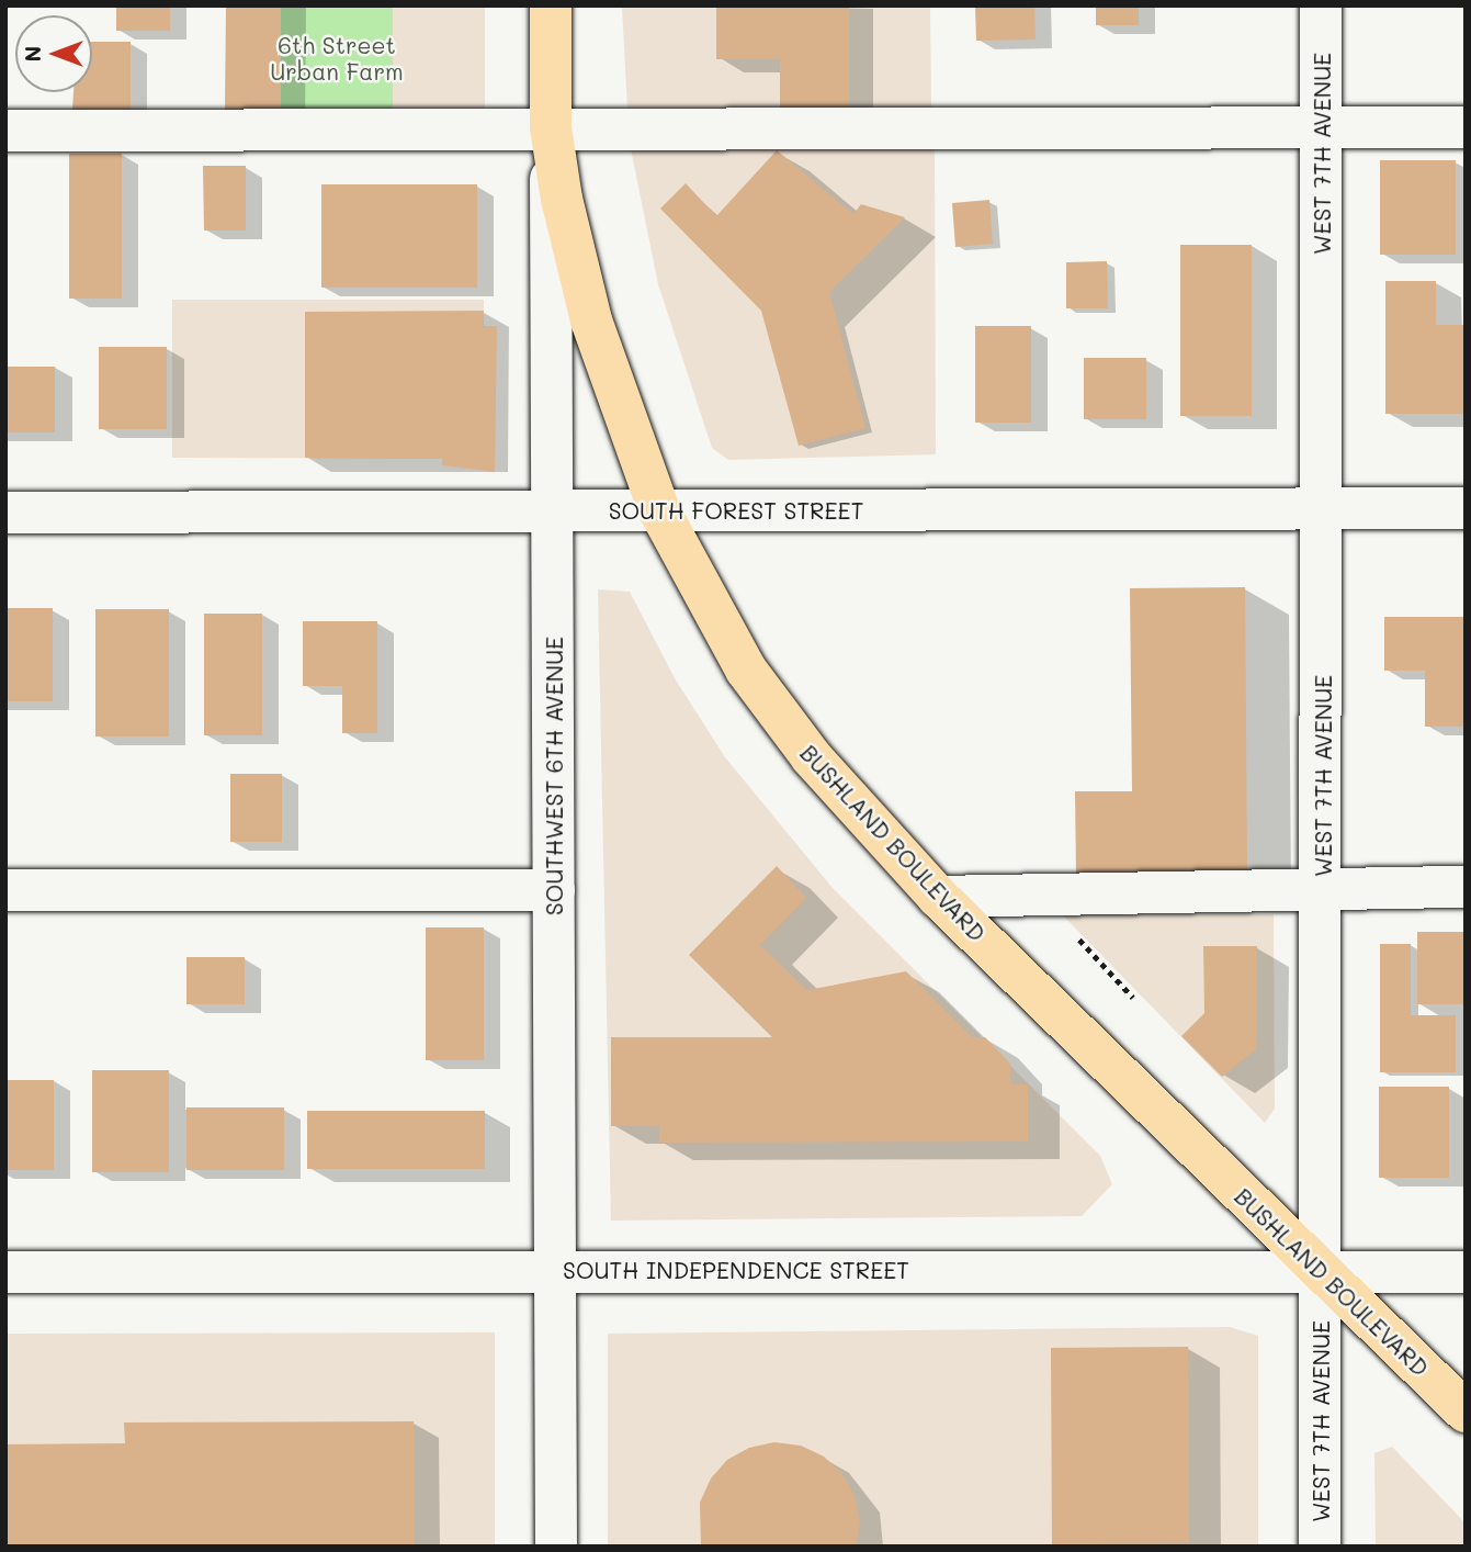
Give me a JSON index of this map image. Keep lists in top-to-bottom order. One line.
{"streets":{"main road":["SOUTHWEST 6TH AVENUE","BUSHLAND BOULEVARD"],"street":["WEST 7TH AVENUE","SOUTH FOREST STREET","SOUTH INDEPENDENCE STREET"]},"crossings":[["WEST 7TH AVENUE","SOUTH FOREST STREET"],["WEST 7TH AVENUE","BUSHLAND BOULEVARD"],["WEST 7TH AVENUE","SOUTH INDEPENDENCE STREET"],["SOUTH FOREST STREET","SOUTHWEST 6TH AVENUE"],["SOUTH FOREST STREET","BUSHLAND BOULEVARD"],["SOUTHWEST 6TH AVENUE","BUSHLAND BOULEVARD"],["SOUTHWEST 6TH AVENUE","SOUTH INDEPENDENCE STREET"],["BUSHLAND BOULEVARD","SOUTH INDEPENDENCE STREET"]],"parks":["6th Street Urban Farm"],"north":"left"}
